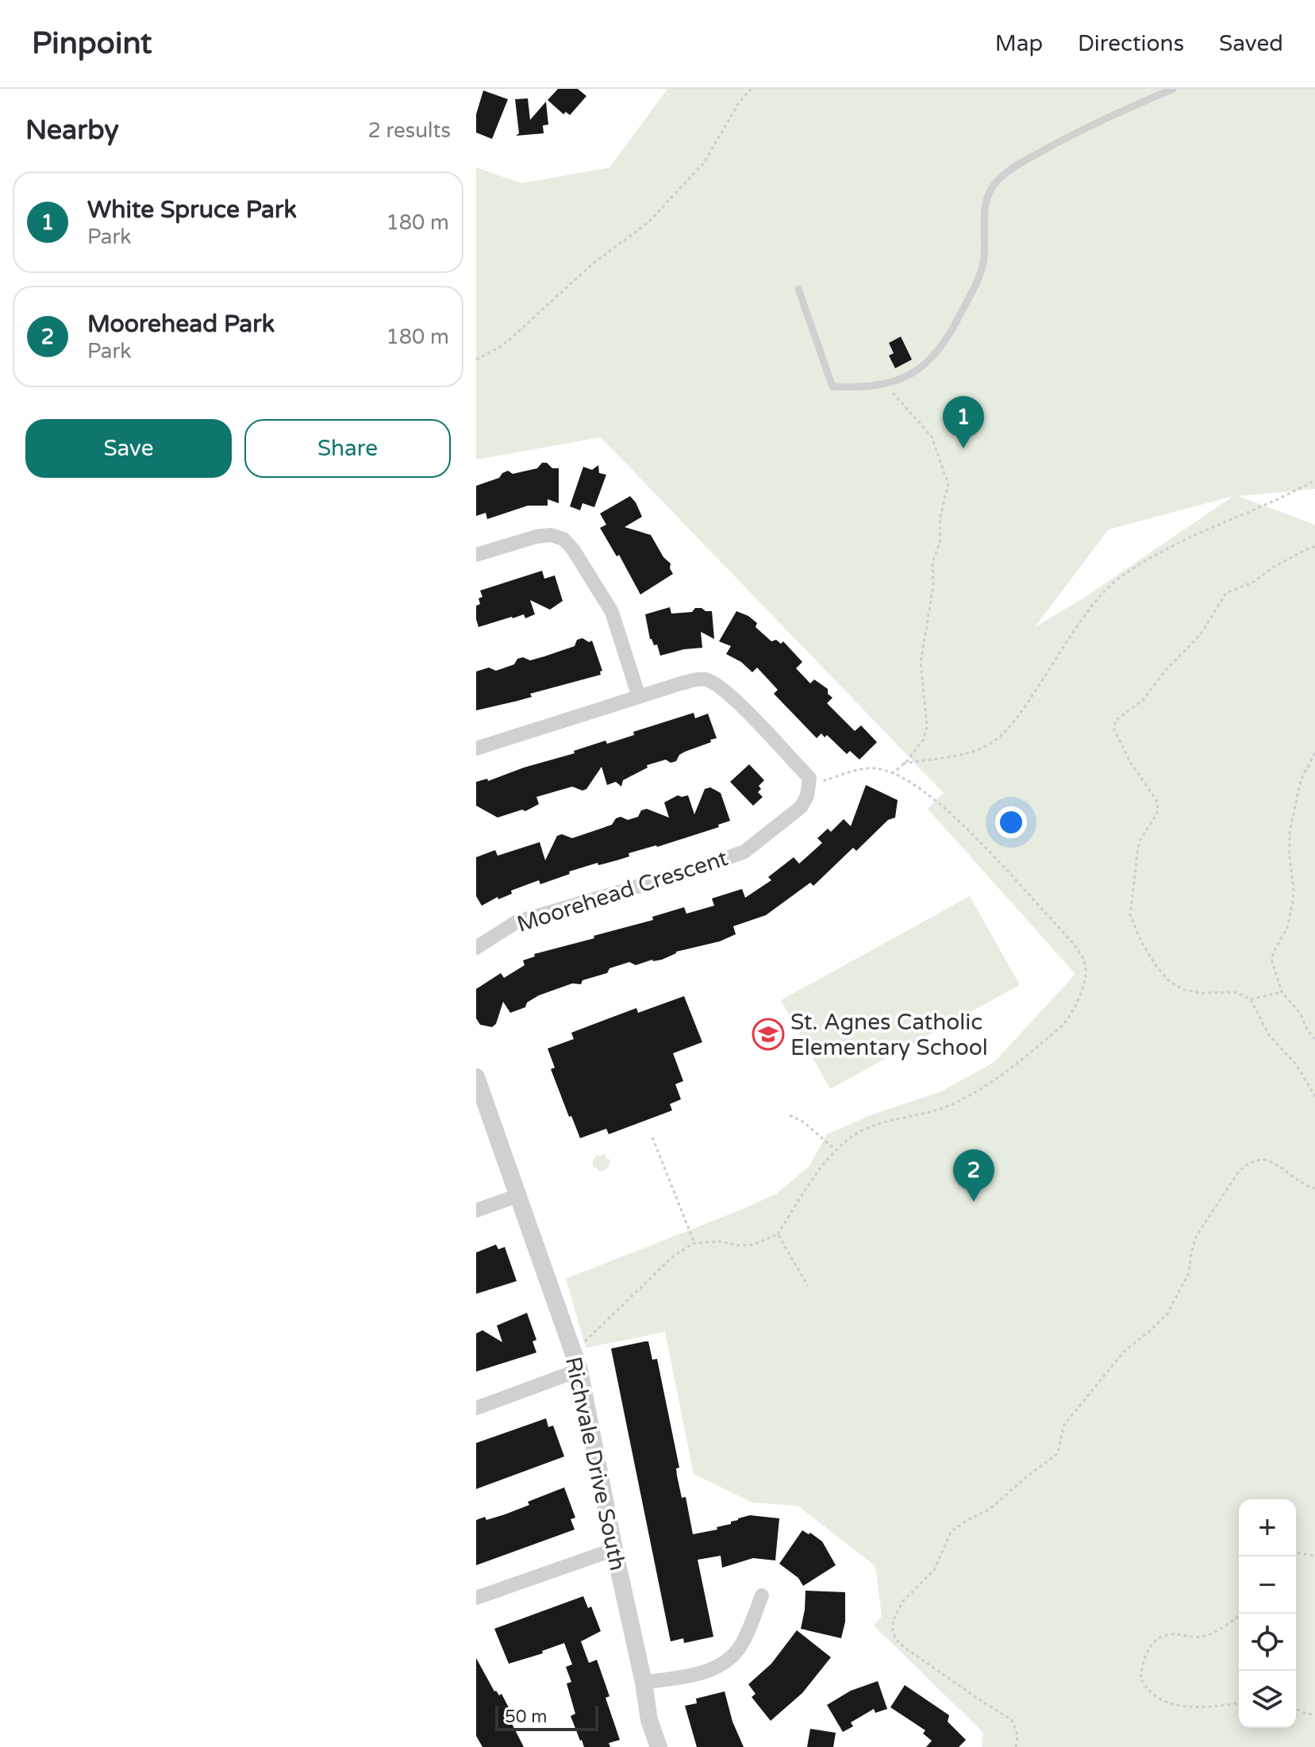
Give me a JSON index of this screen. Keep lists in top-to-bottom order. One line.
{"streets":{"street":["Moorehead Crescent","Richvale Drive South"]},"places":{"school or university":["St. Agnes Catholic Elementary School"]},"scale_bar":"50 m","page":{"header":"Pinpoint","nav":["Map","Directions","Saved"],"heading":["Nearby","2 results"],"list":[{"mark":"1","name":"White Spruce Park","note":"Park","value":"180 m"},{"mark":"2","name":"Moorehead Park","note":"Park","value":"180 m"}],"pins":["1","2"],"buttons":["Save","Share"],"map_buttons":["+","−"],"scale":"50 m"}}
